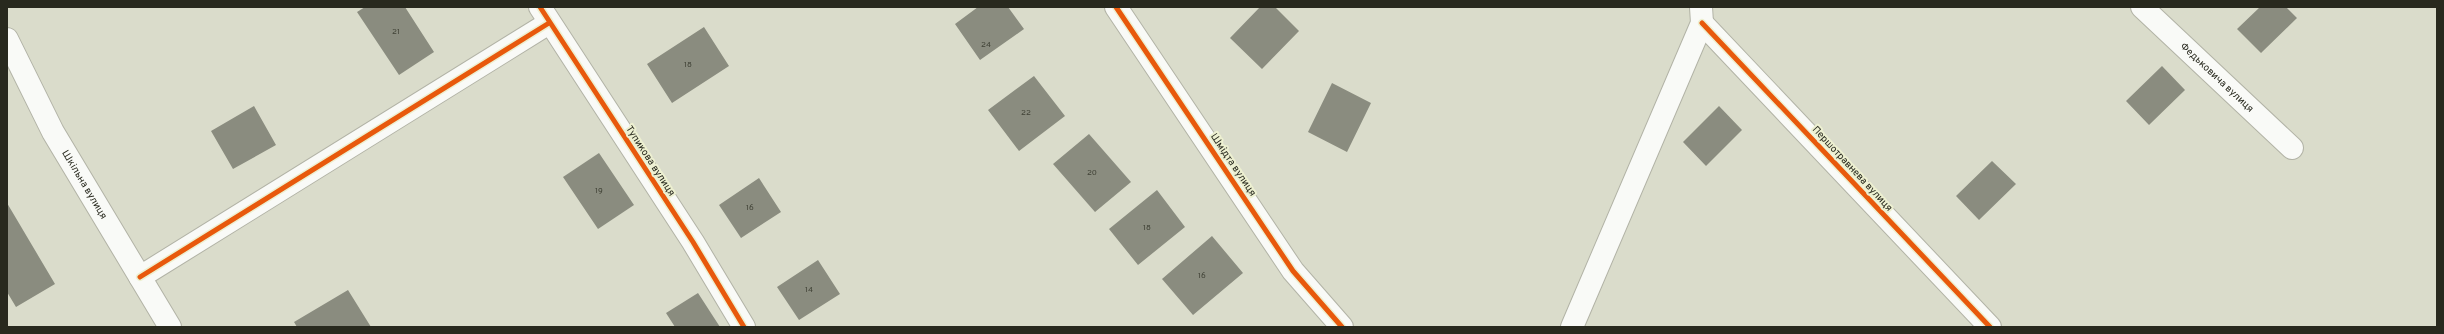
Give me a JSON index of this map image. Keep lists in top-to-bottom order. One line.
{"streets":{"street":["Федьковича вулиця","Тупикова вулиця","Шмідта вулиця","Першотравнева вулиця","Шкільна вулиця"]},"house_numbers":["21","24","18","22","20","19","16","18","16","14"]}
